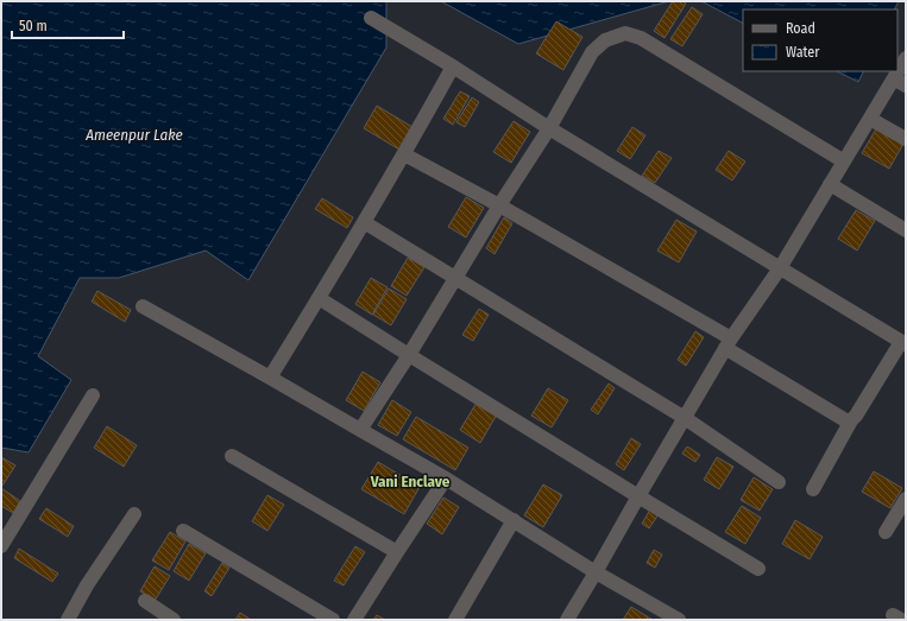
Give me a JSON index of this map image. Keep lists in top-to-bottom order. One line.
{"districts":["Vani Enclave"],"water":["Ameenpur Lake"],"legend":["Road","Water"],"scale_bar":"50 m"}
